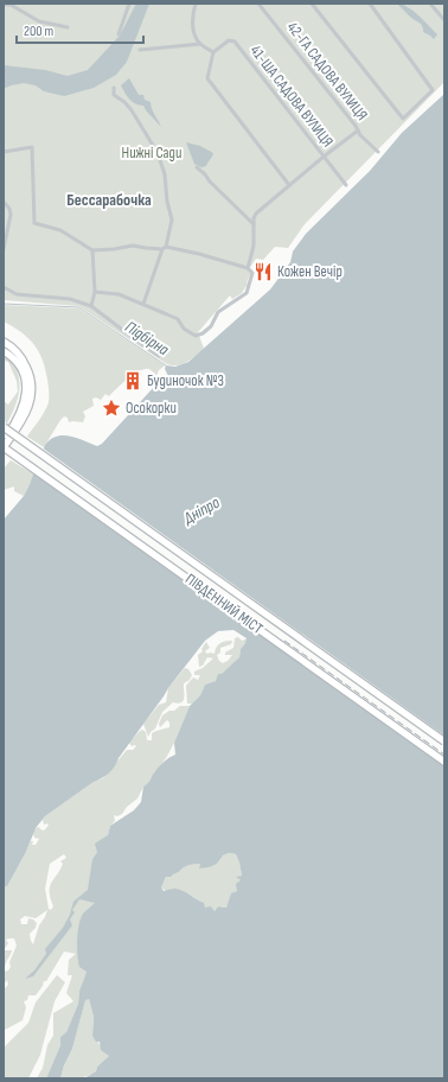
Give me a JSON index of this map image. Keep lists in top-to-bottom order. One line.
{"streets":{"highway":["ПІВДЕННИЙ МІСТ"],"street":["42-ГА САДОВА ВУЛИЦЯ","41-ША САДОВА ВУЛИЦЯ"]},"districts":["Бессарабочка"],"water":["Підбірна","Дніпро"],"parks":["Нижні Сади"],"places":{"restaurant":["Кожен Вечір"],"building":["Будиночок №3"],"place":["Осокорки"]},"scale_bar":"200 m"}
